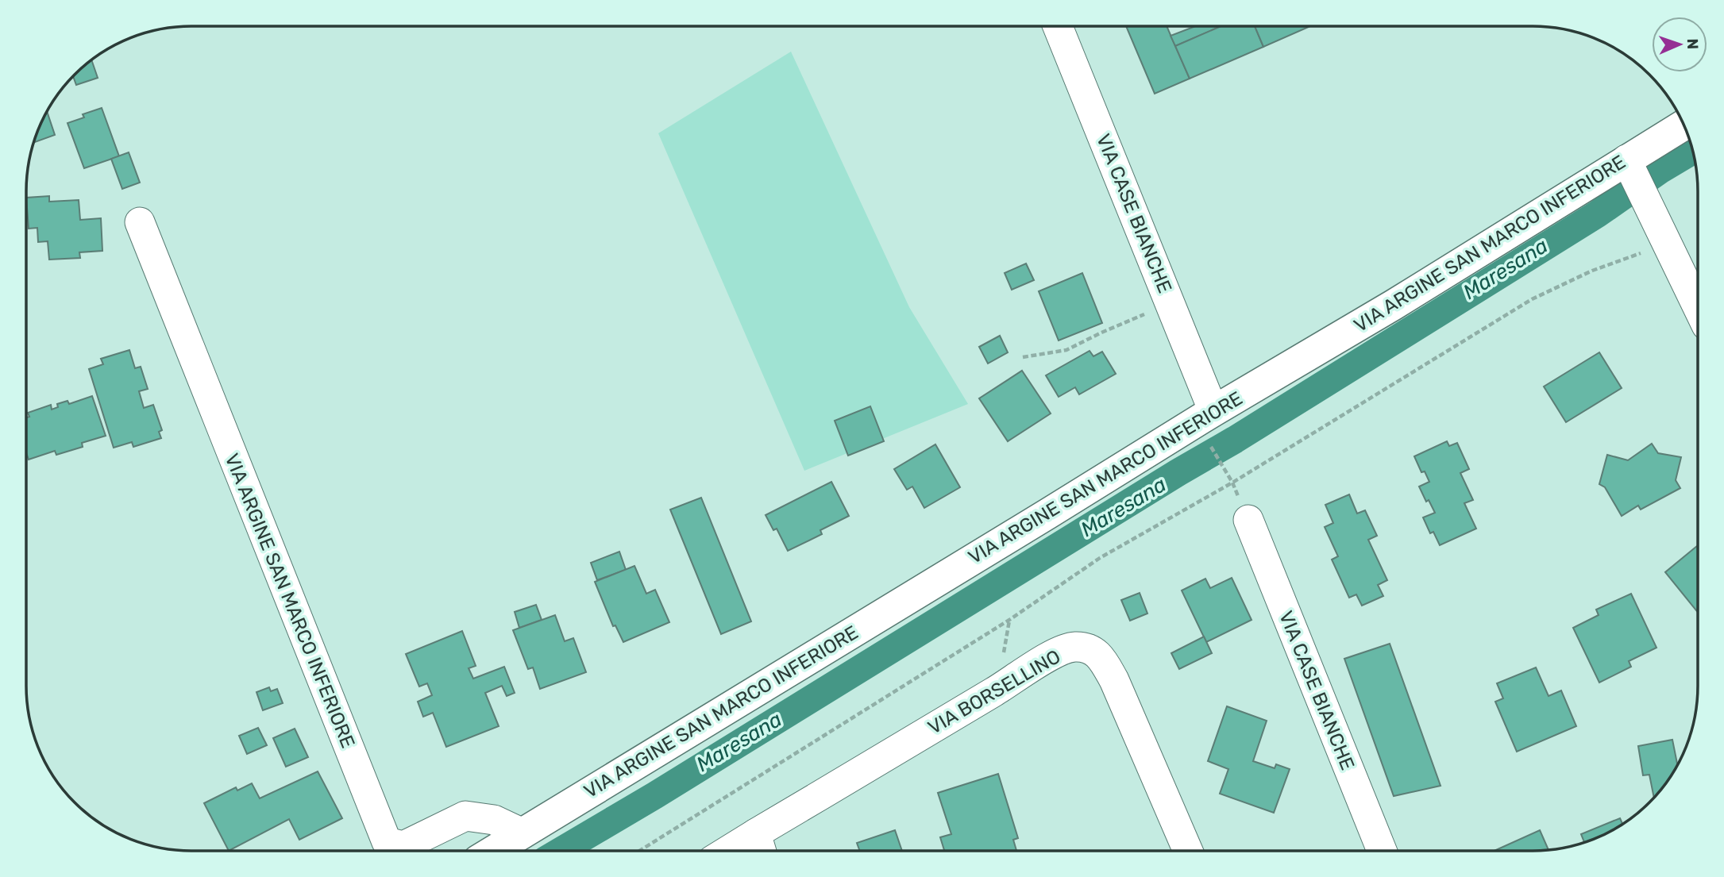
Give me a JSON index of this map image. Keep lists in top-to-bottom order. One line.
{"streets":{"street":["VIA CASE BIANCHE","VIA ARGINE SAN MARCO INFERIORE","VIA BORSELLINO"]},"crossings":[["VIA CASE BIANCHE","VIA ARGINE SAN MARCO INFERIORE"]],"water":["Maresana"],"north":"right"}
